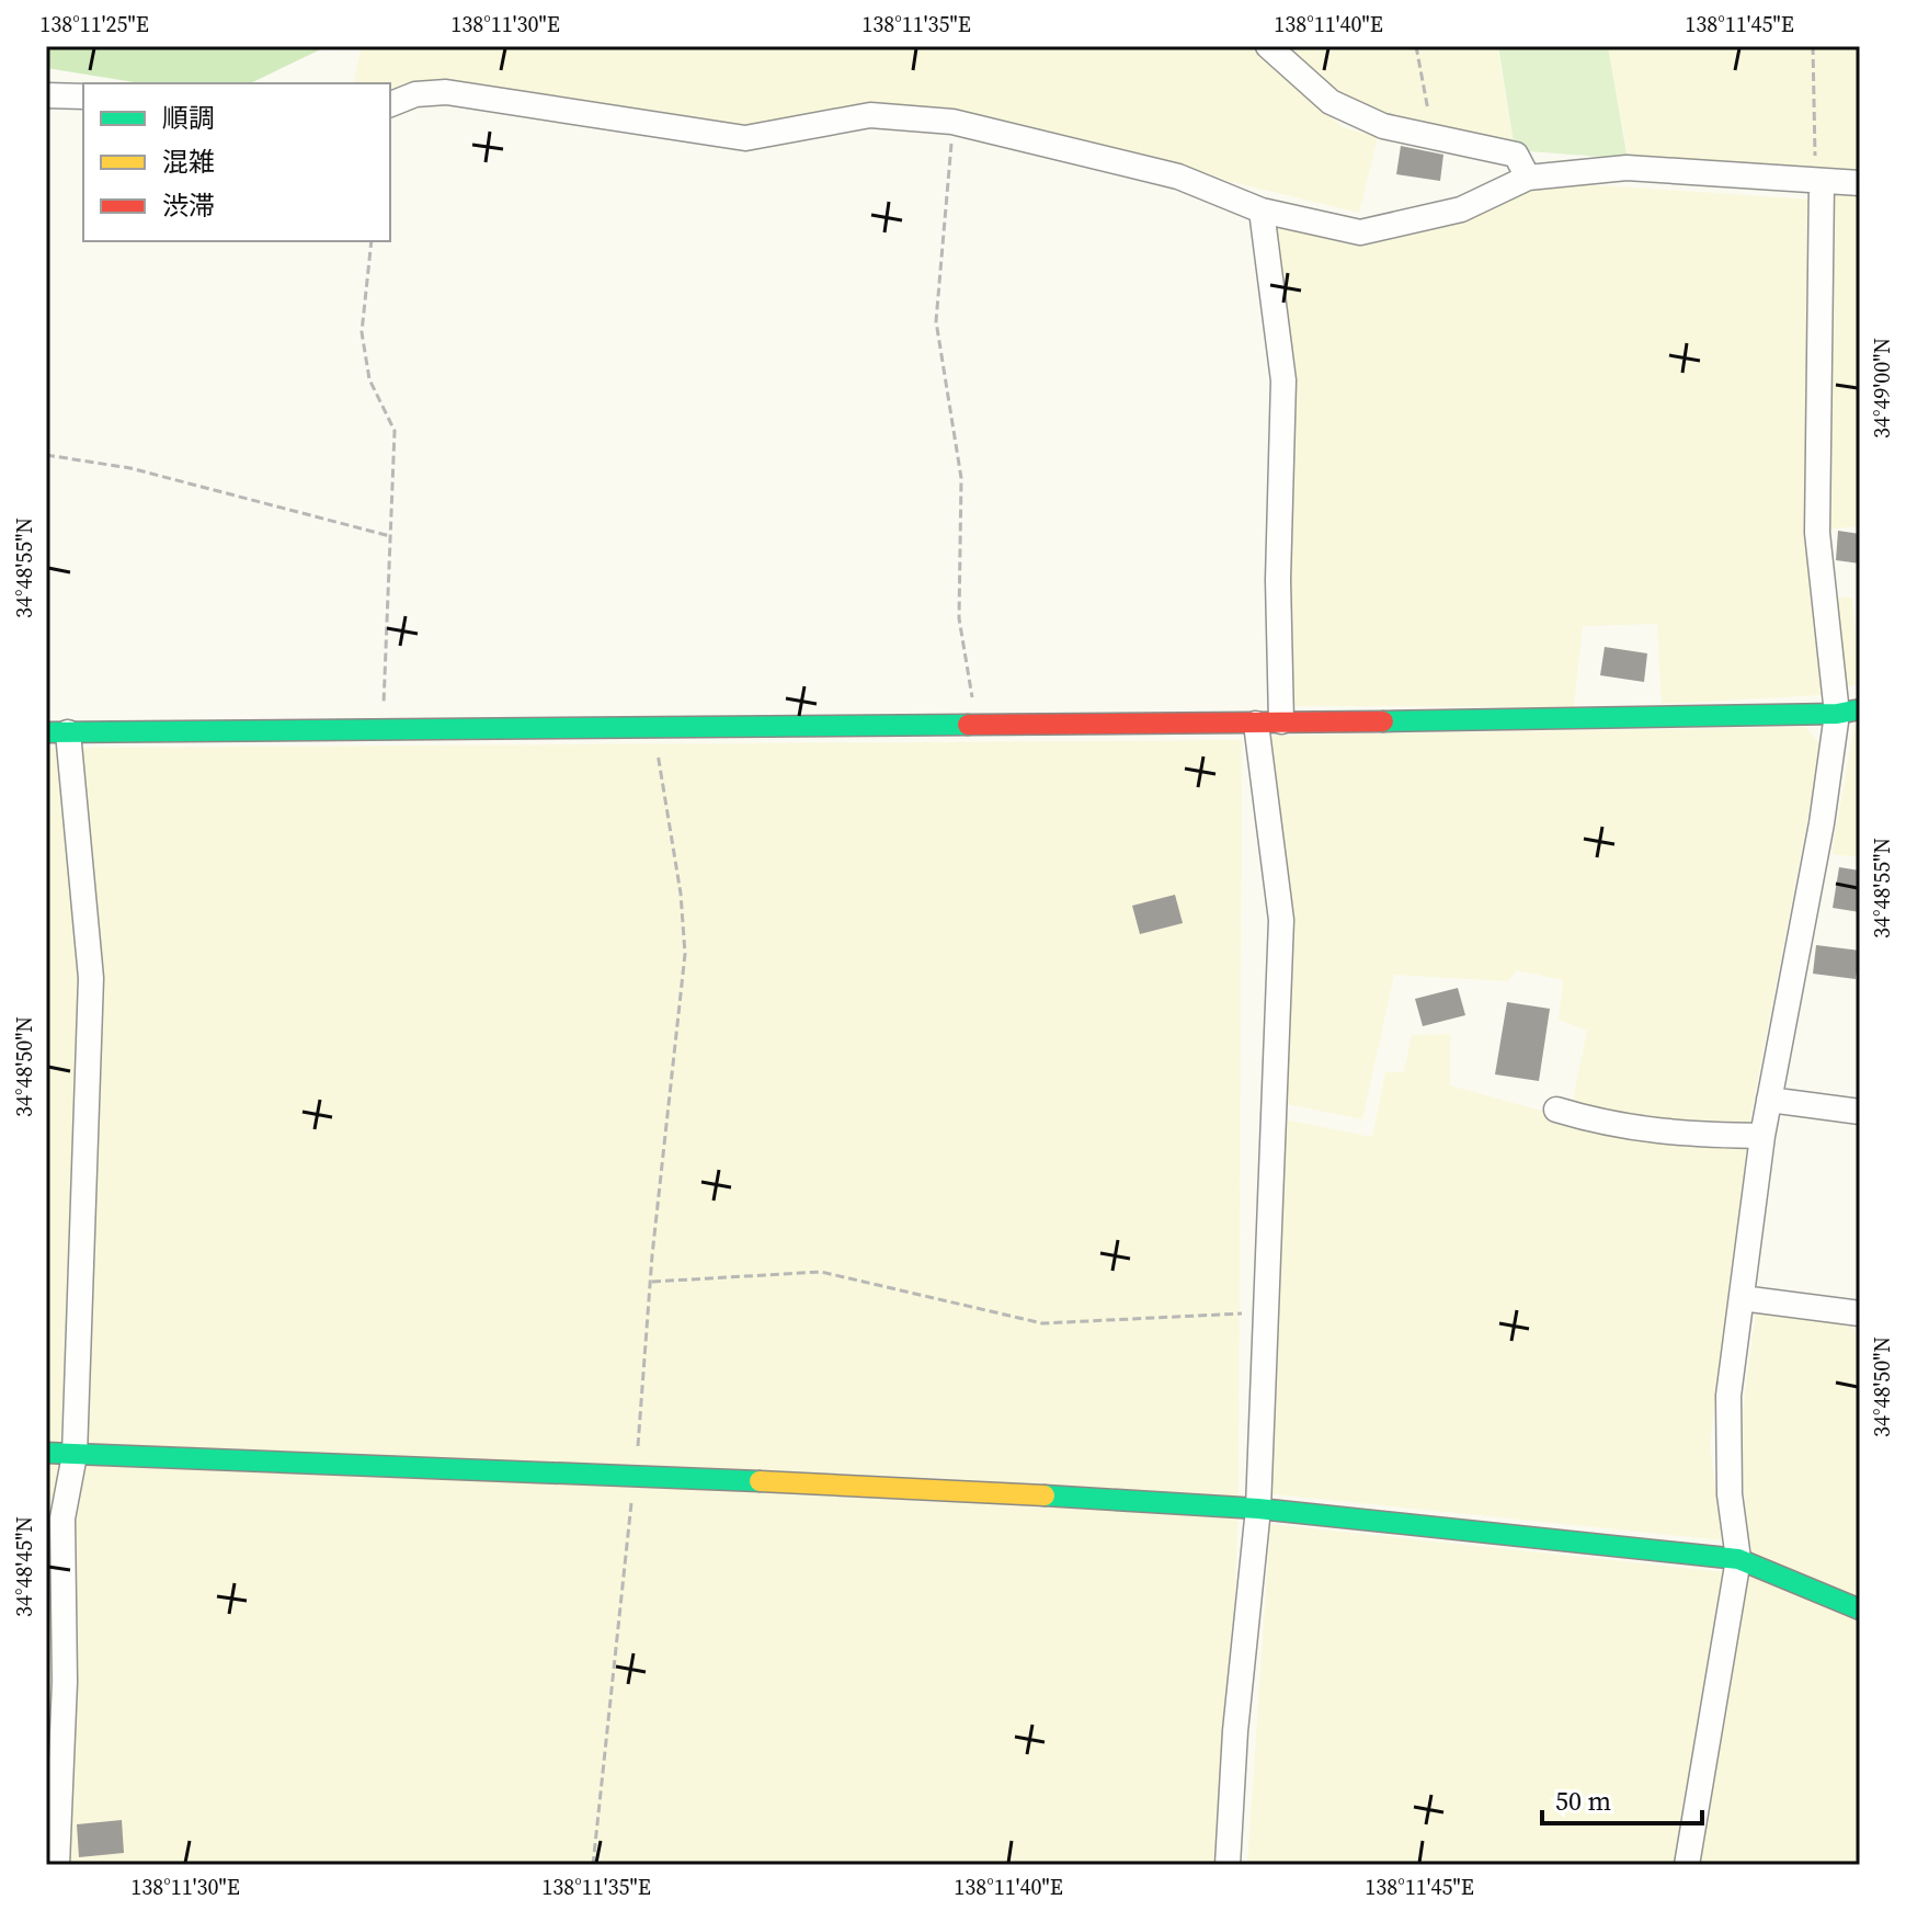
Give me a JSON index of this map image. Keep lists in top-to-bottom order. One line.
{"legend":["順調","混雑","渋滞"],"scale_bar":"50 m","coordinates":["138°11'25\"E","138°11'30\"E","138°11'35\"E","138°11'40\"E","138°11'45\"E","34°49'00\"N","34°48'55\"N","34°48'50\"N","34°48'45\"N"]}
